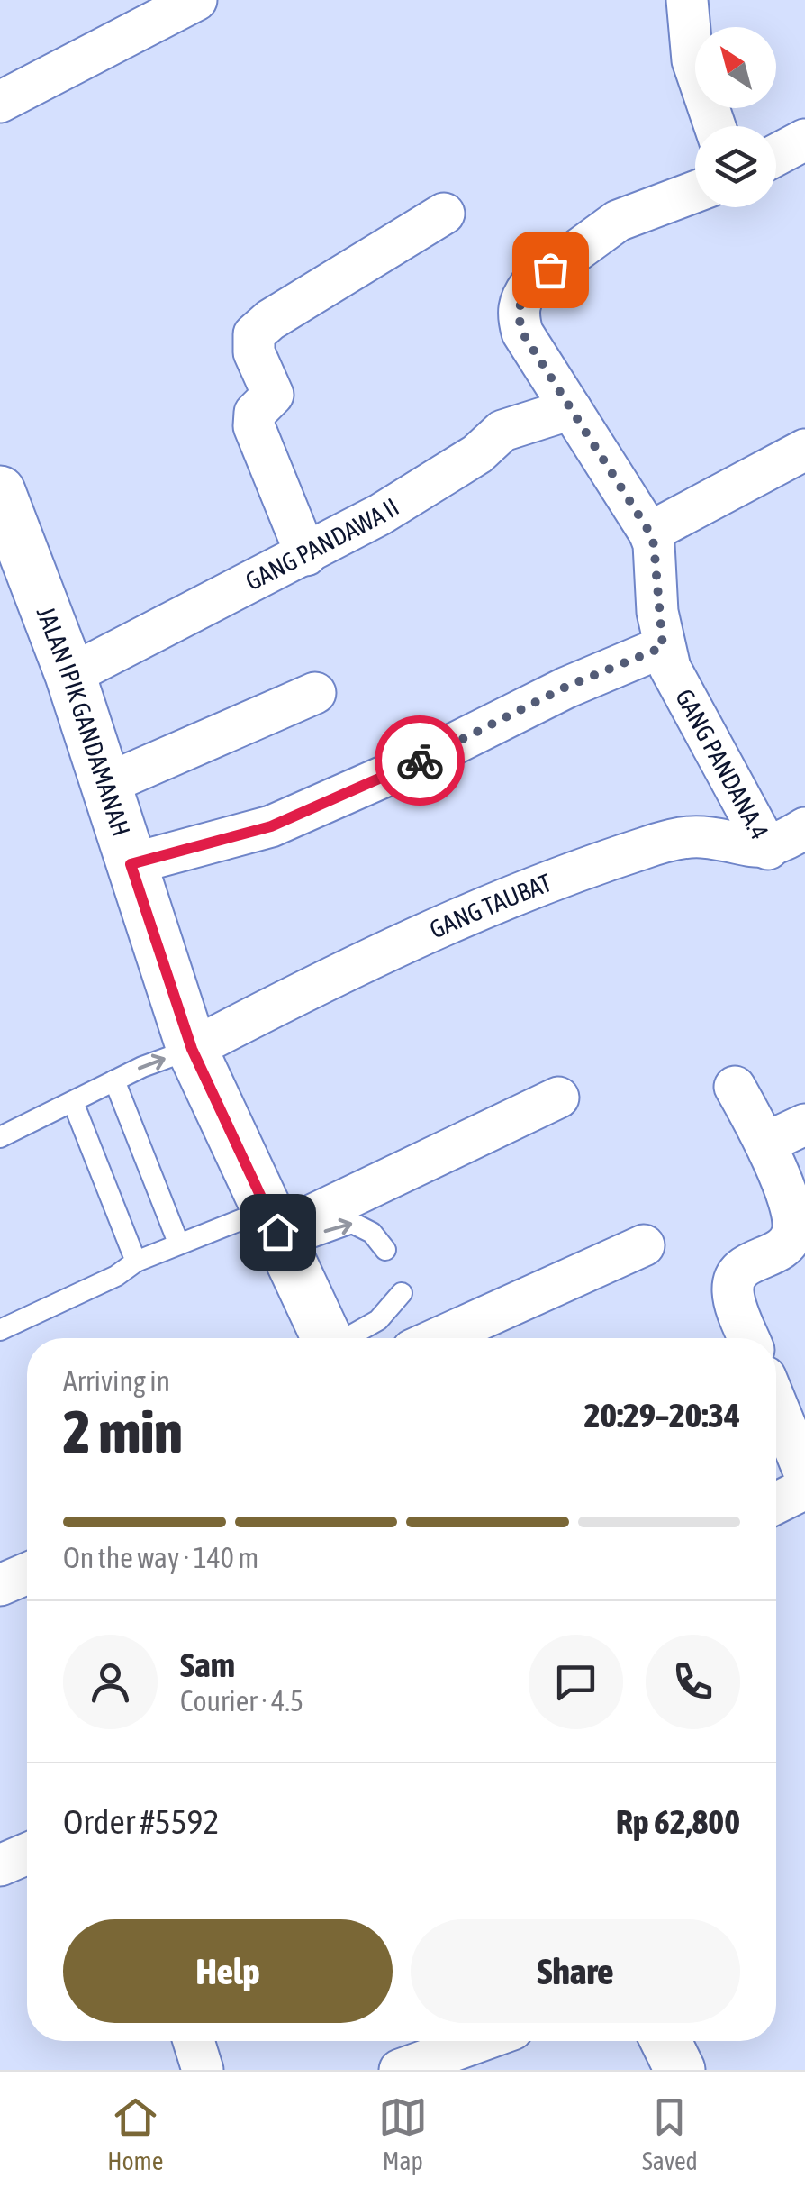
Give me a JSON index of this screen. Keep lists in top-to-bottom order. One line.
{"streets":{"street":["GANG PANDAWA II","JALAN IPIK GANDAMANAH","GANG PANDANA.4","GANG TAUBAT"]},"crossings":[["GANG PANDAWA II","JALAN IPIK GANDAMANAH"],["GANG PANDAWA II","GANG PANDANA.4"],["JALAN IPIK GANDAMANAH","GANG TAUBAT"],["GANG PANDANA.4","GANG TAUBAT"]],"north":"top left","page":{"heading":["2 min","Arriving in","20:29–20:34"],"panel":["Sam","Courier · 4.5","Order #5592","Rp 62,800"],"bar":"On the way · 140 m","buttons":["Help","Share"],"tabs":["Home","Map","Saved"]}}
